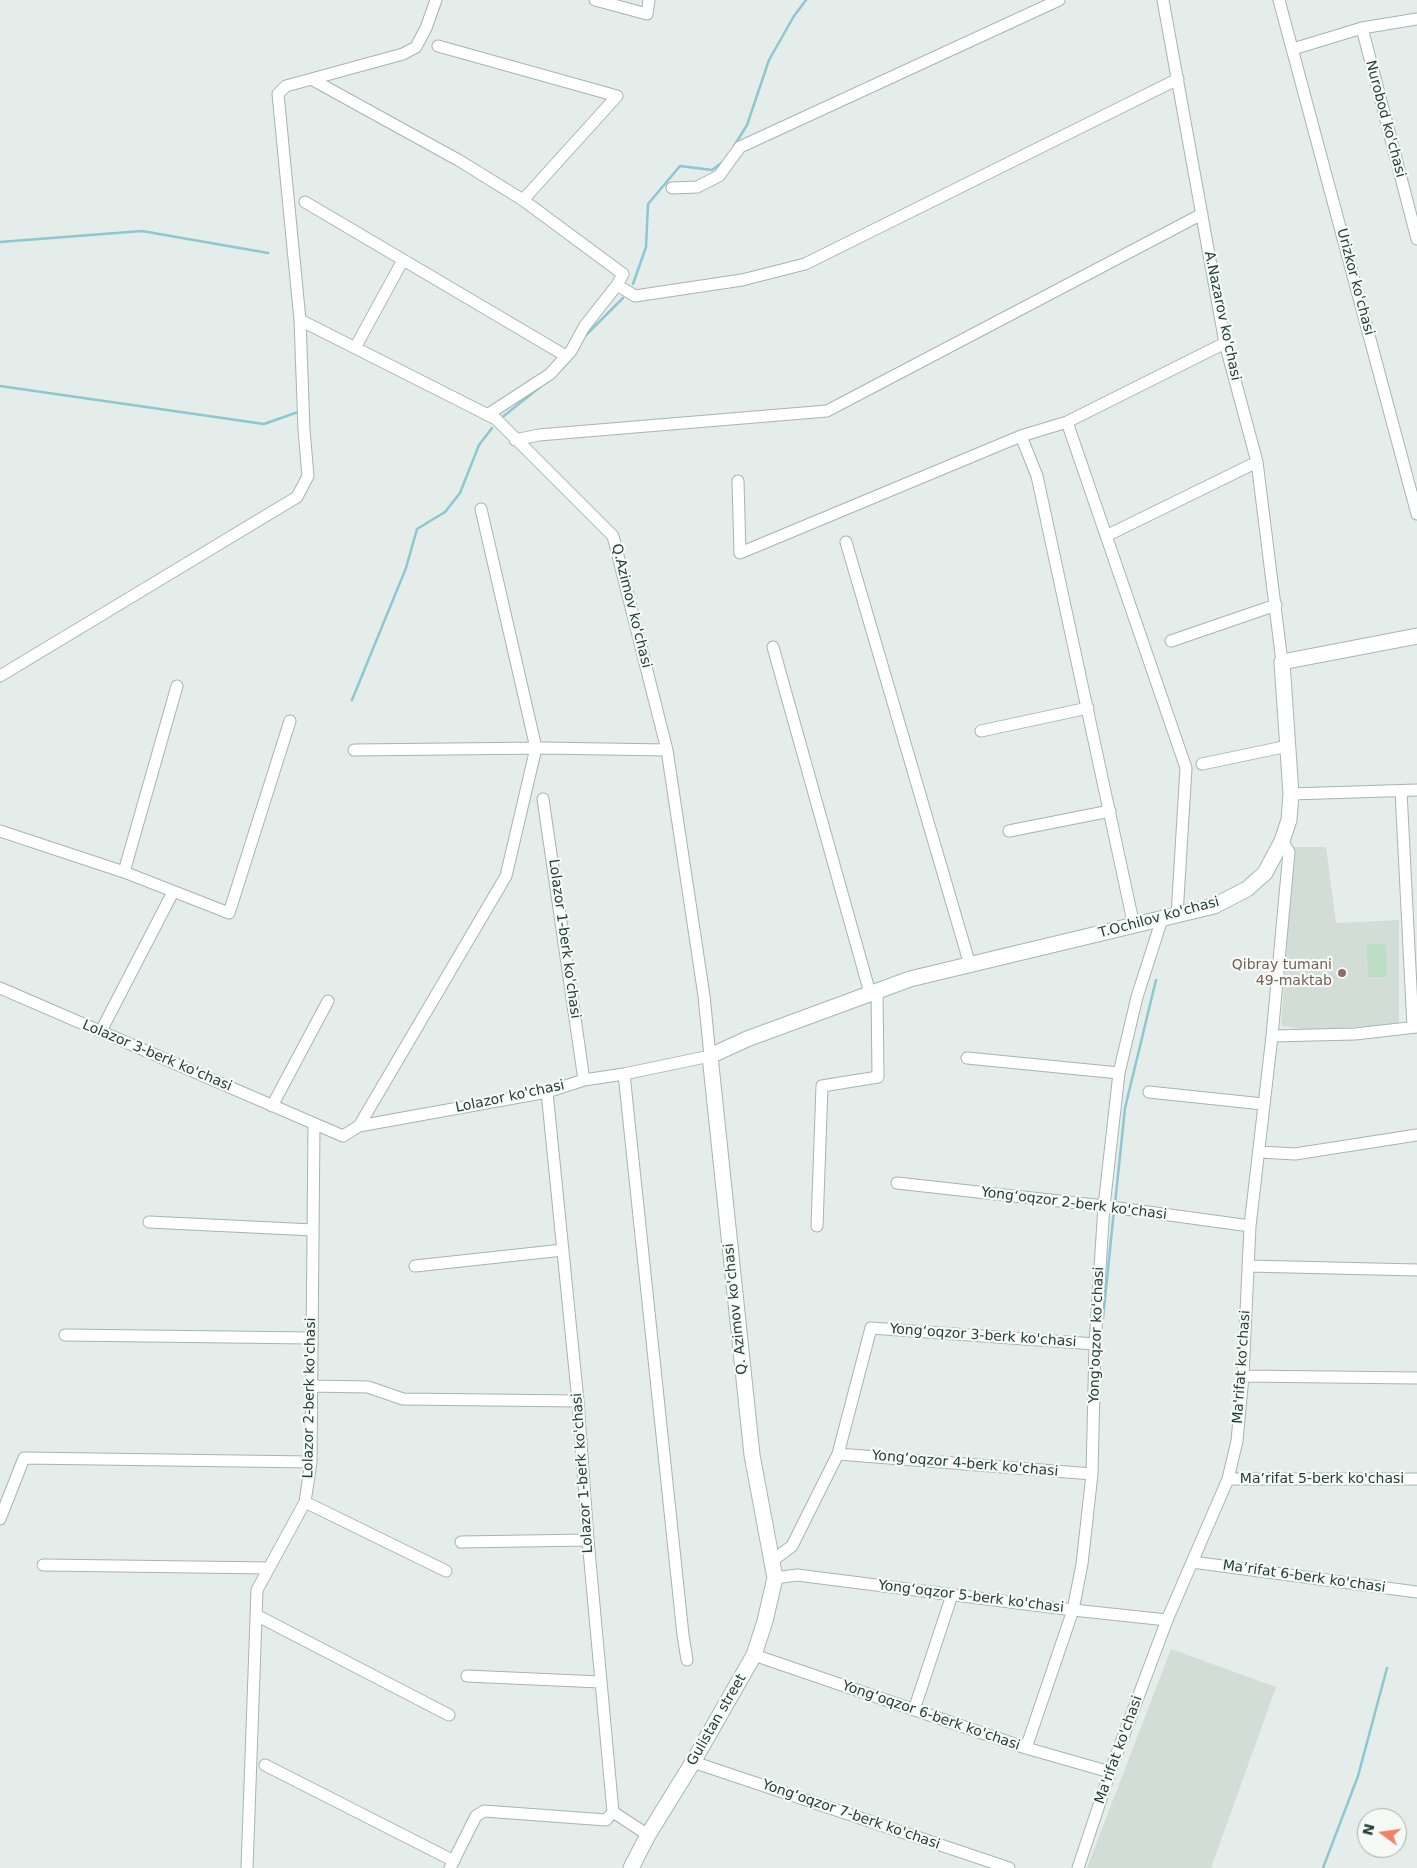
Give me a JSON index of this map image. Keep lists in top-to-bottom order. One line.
{"streets":{"main road":["T.Ochilov ko'chasi","Q. Azimov ko'chasi","Gulistan street"],"street":["Nurobod ko'chasi","Urizkor ko'chasi","A.Nazarov ko'chasi","Q.Azimov ko'chasi","Lolazor 1-berk ko'chasi","Lolazor 3-berk ko'chasi","Lolazor ko'chasi","Yong‘oqzor 2-berk ko'chasi","Yong'oqzor ko'chasi","Yong‘oqzor 3-berk ko'chasi","Ma'rifat ko'chasi","Lolazor 2-berk ko'chasi","Yong‘oqzor 4-berk ko'chasi","Ma’rifat 5-berk ko'chasi","Ma’rifat 6-berk ko'chasi","Yong‘oqzor 5-berk ko'chasi","Yong‘oqzor 6-berk ko'chasi","Yong‘oqzor 7-berk ko'chasi"]},"crossings":[["A.Nazarov ko'chasi","T.Ochilov ko'chasi"],["Q.Azimov ko'chasi","T.Ochilov ko'chasi"],["Q.Azimov ko'chasi","Lolazor ko'chasi"],["Q.Azimov ko'chasi","Q. Azimov ko'chasi"],["T.Ochilov ko'chasi","Lolazor ko'chasi"],["T.Ochilov ko'chasi","Q. Azimov ko'chasi"],["T.Ochilov ko'chasi","Yong'oqzor ko'chasi"],["T.Ochilov ko'chasi","Ma'rifat ko'chasi"],["Lolazor 1-berk ko'chasi","Lolazor ko'chasi"],["Lolazor 3-berk ko'chasi","Lolazor ko'chasi"],["Lolazor 3-berk ko'chasi","Lolazor 2-berk ko'chasi"],["Lolazor ko'chasi","Q. Azimov ko'chasi"],["Lolazor ko'chasi","Lolazor 2-berk ko'chasi"],["Yong‘oqzor 2-berk ko'chasi","Yong'oqzor ko'chasi"],["Yong‘oqzor 2-berk ko'chasi","Ma'rifat ko'chasi"],["Q. Azimov ko'chasi","Gulistan street"],["Yong'oqzor ko'chasi","Yong‘oqzor 3-berk ko'chasi"],["Yong'oqzor ko'chasi","Yong‘oqzor 4-berk ko'chasi"],["Yong'oqzor ko'chasi","Yong‘oqzor 5-berk ko'chasi"],["Yong'oqzor ko'chasi","Yong‘oqzor 6-berk ko'chasi"],["Yong‘oqzor 3-berk ko'chasi","Yong‘oqzor 4-berk ko'chasi"],["Ma'rifat ko'chasi","Ma’rifat 5-berk ko'chasi"],["Ma'rifat ko'chasi","Ma’rifat 6-berk ko'chasi"],["Ma'rifat ko'chasi","Yong‘oqzor 5-berk ko'chasi"],["Ma'rifat ko'chasi","Yong‘oqzor 6-berk ko'chasi"],["Yong‘oqzor 5-berk ko'chasi","Gulistan street"],["Yong‘oqzor 6-berk ko'chasi","Gulistan street"],["Gulistan street","Yong‘oqzor 7-berk ko'chasi"]],"places":["Qibray tumani 49-maktab"],"north":"left"}
